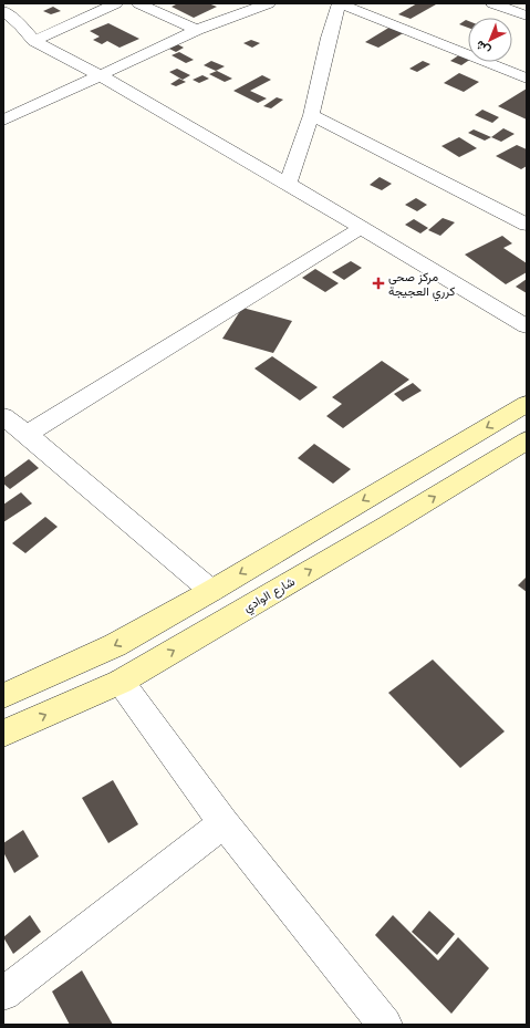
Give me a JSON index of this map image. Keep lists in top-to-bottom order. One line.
{"streets":{"main road":["شارع الوادي"]},"places":{"health":["مركز صحي كرري العجيجة"]},"north":"bottom left"}
